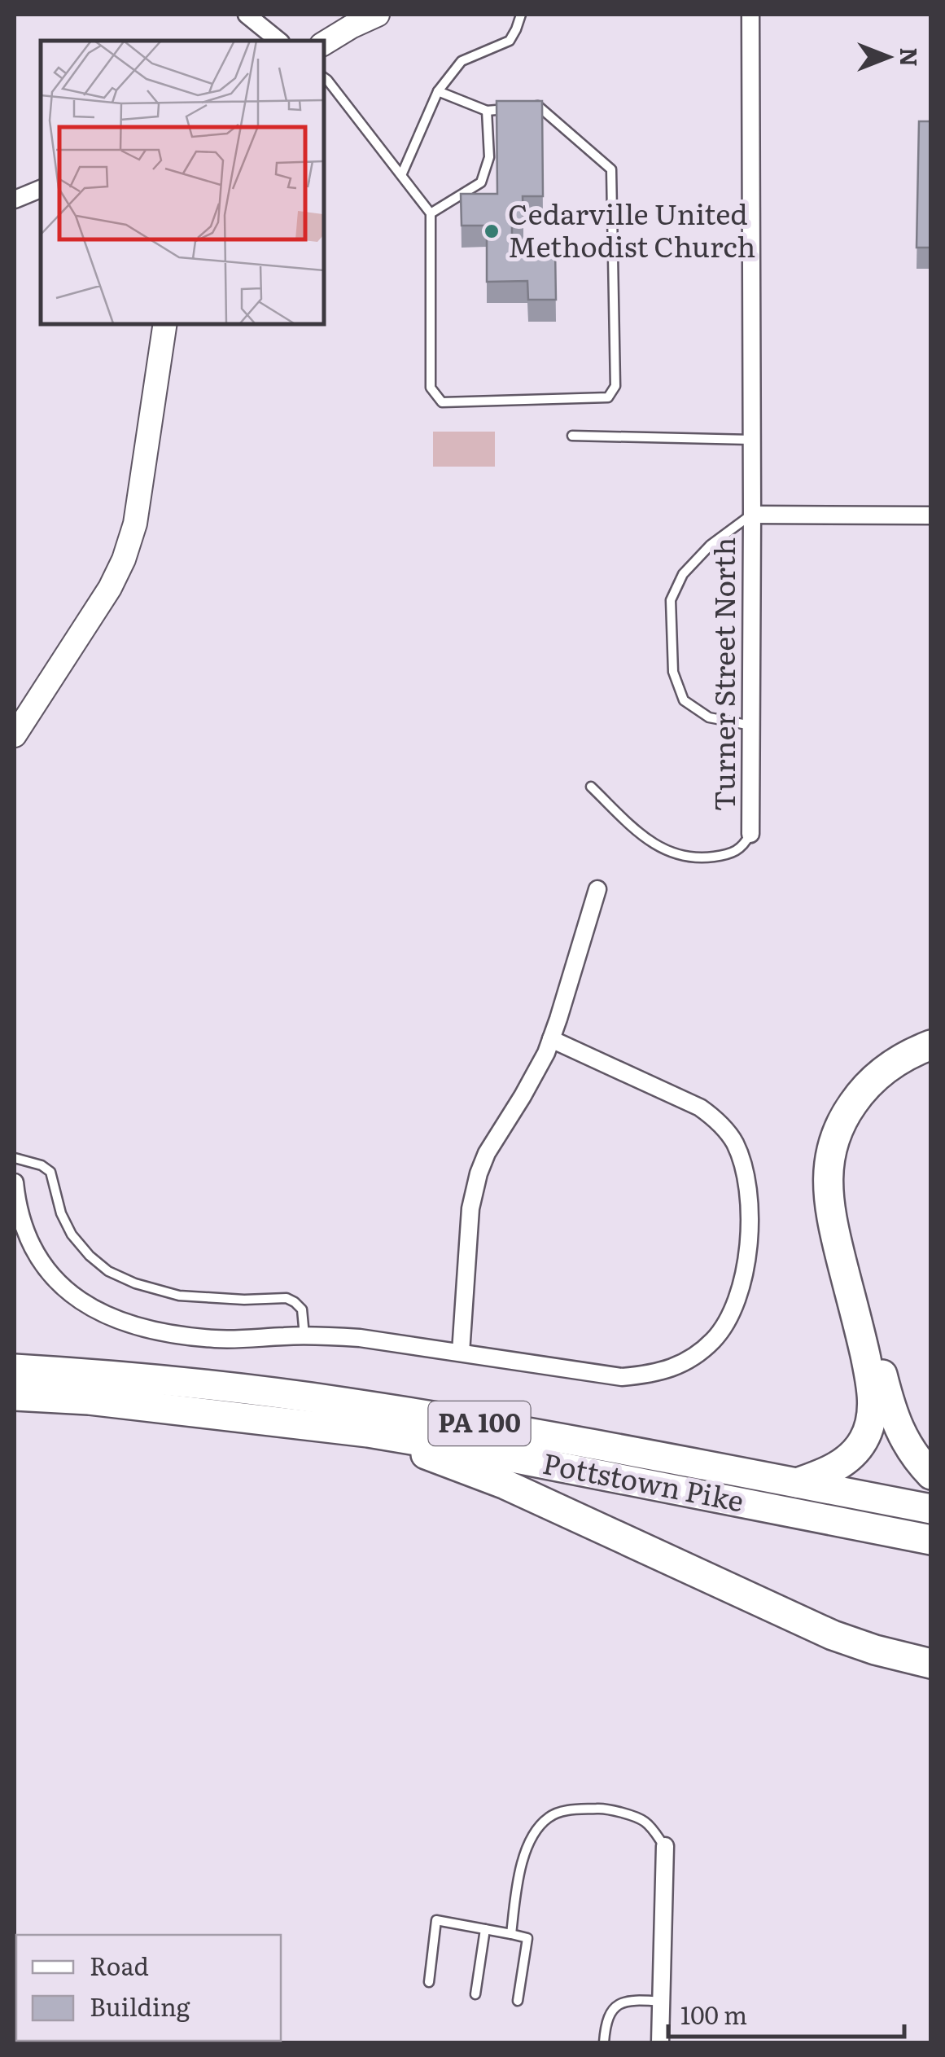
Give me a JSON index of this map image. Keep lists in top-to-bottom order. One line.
{"streets":{"highway":["PA 100","Pottstown Pike"],"street":["Turner Street North"]},"places":["Cedarville United Methodist Church"],"legend":["Road","Building"],"scale_bar":"100 m","north":"right"}
